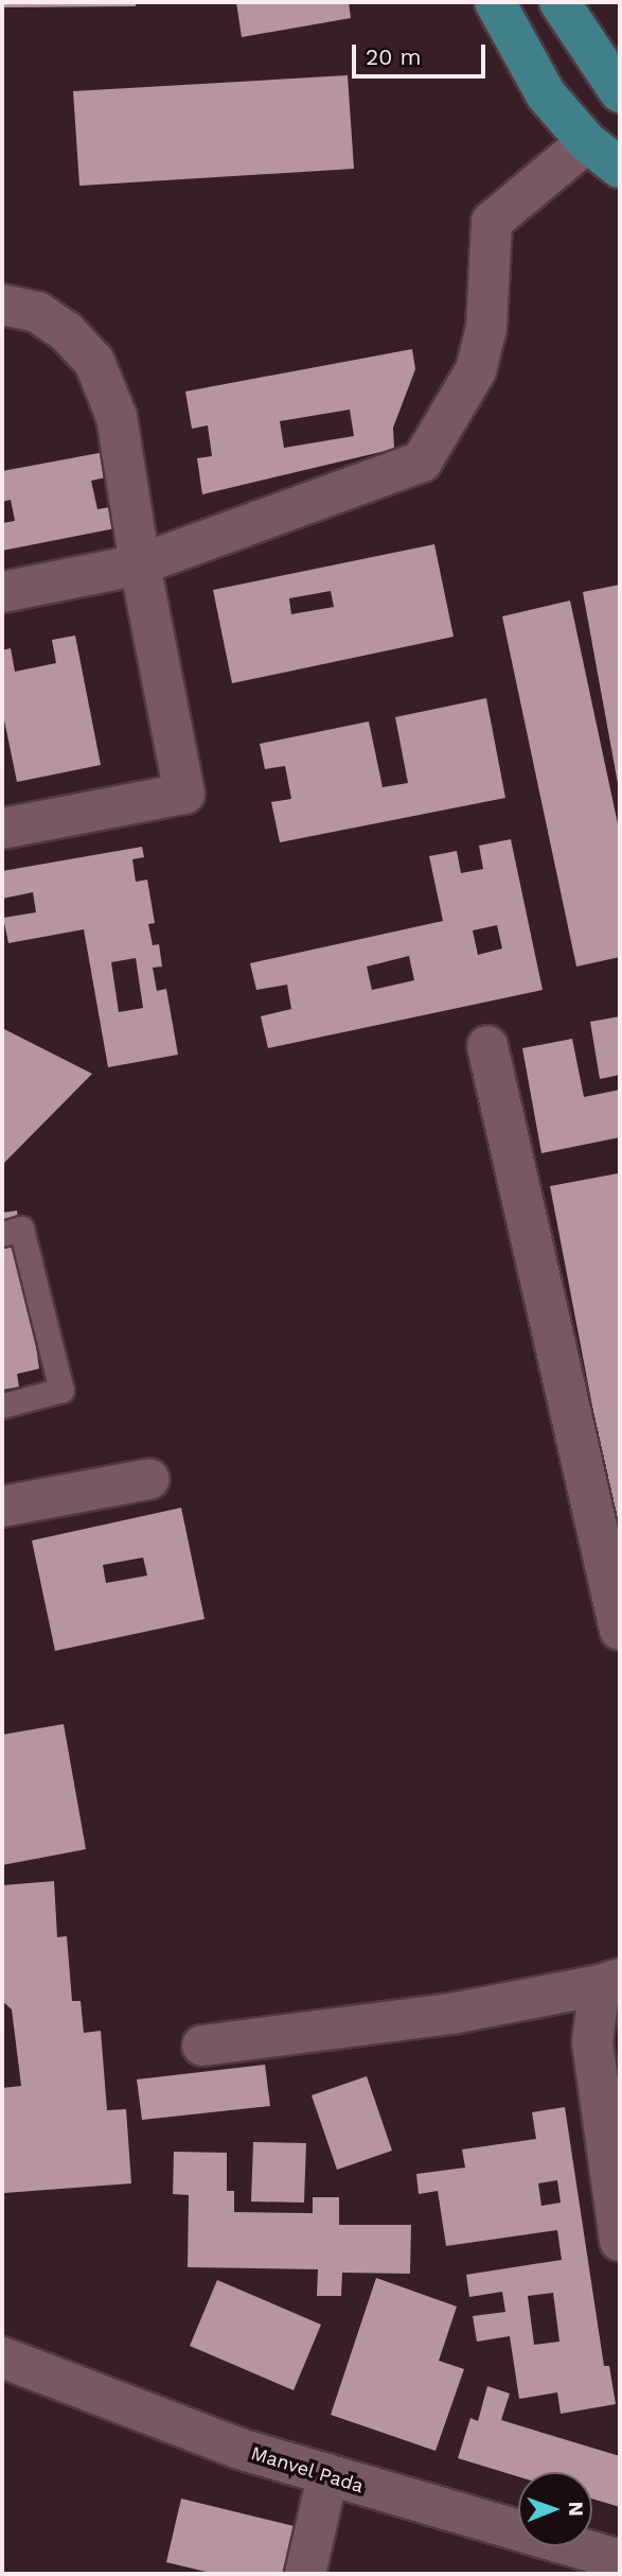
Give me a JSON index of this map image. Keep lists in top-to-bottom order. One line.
{"streets":{"street":["Manvel Pada"]},"scale_bar":"20 m","north":"right"}
